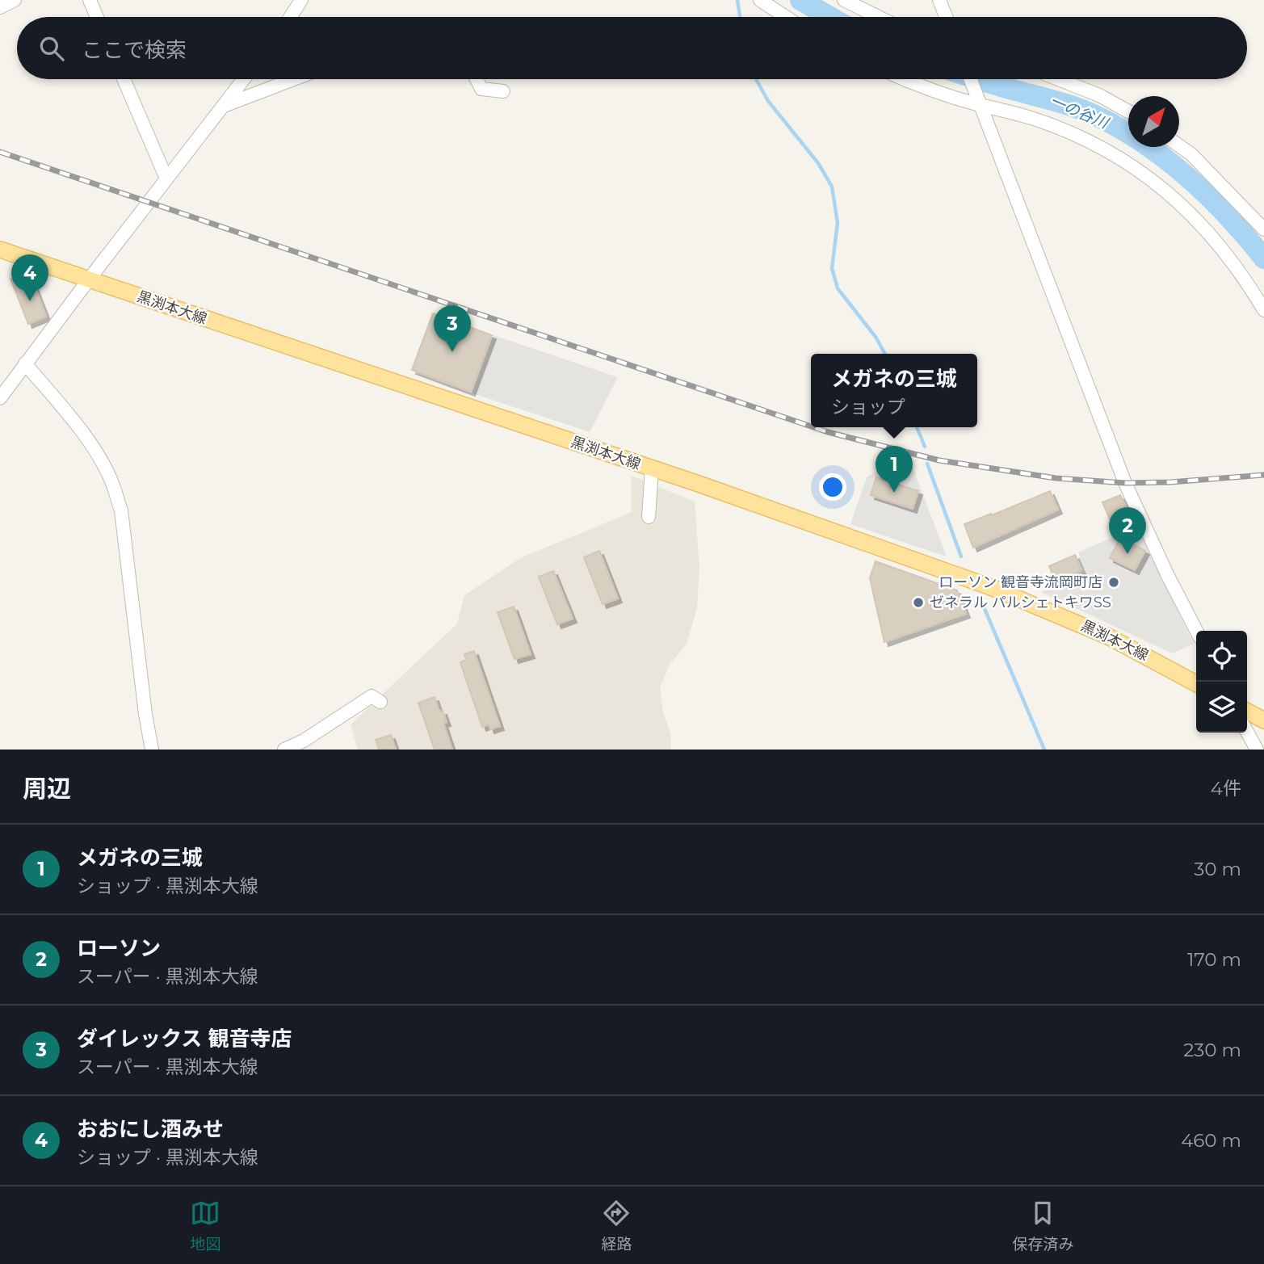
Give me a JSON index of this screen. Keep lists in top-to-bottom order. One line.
{"streets":{"main road":["黒渕本大線"]},"water":["一の谷川"],"places":["ローソン 観音寺流岡町店","ゼネラル パルシェトキワSS"],"north":"top right","page":{"search":"ここで検索","pins":["4","3","1","2"],"popup":["メガネの三城","ショップ"],"heading":["周辺","4件"],"list":[{"mark":"1","name":"メガネの三城","note":"ショップ · 黒渕本大線","value":"30 m"},{"mark":"2","name":"ローソン","note":"スーパー · 黒渕本大線","value":"170 m"},{"mark":"3","name":"ダイレックス 観音寺店","note":"スーパー · 黒渕本大線","value":"230 m"},{"mark":"4","name":"おおにし酒みせ","note":"ショップ · 黒渕本大線","value":"460 m"}],"nav":["地図","経路","保存済み"]}}
